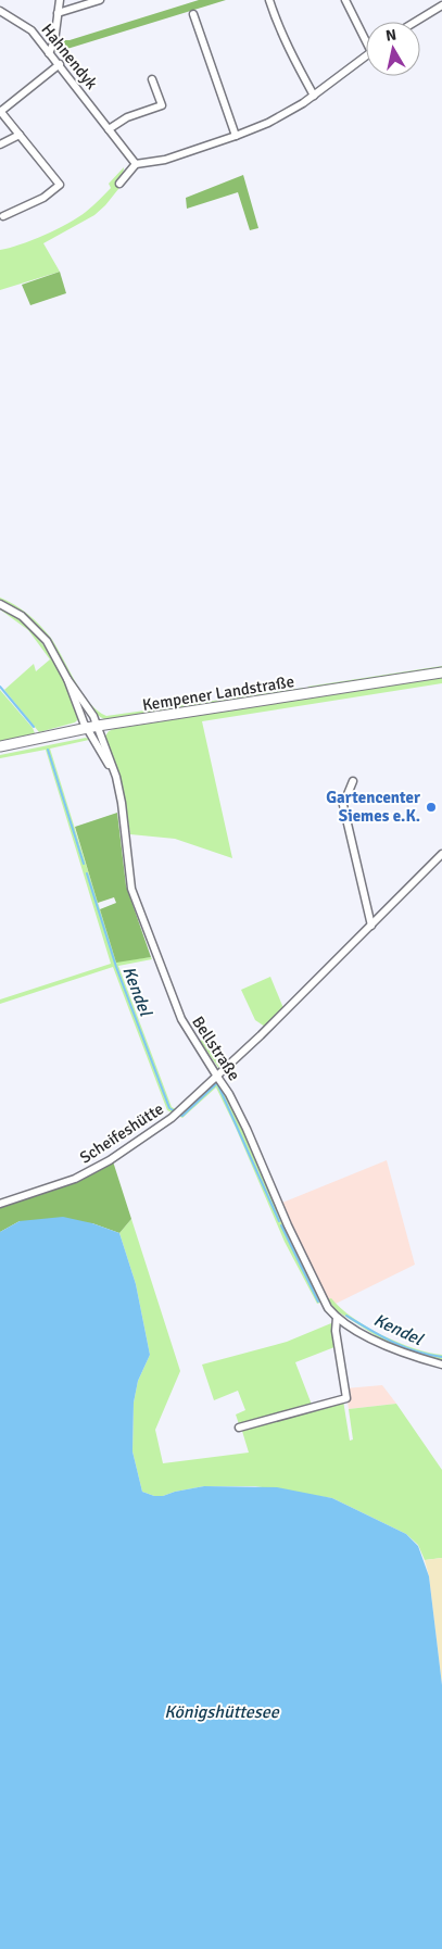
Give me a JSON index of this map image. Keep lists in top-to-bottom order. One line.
{"streets":{"street":["Hahnendyk","Kempener Landstraße","Bellstraße","Scheifeshütte"]},"crossings":[["Kempener Landstraße","Bellstraße"],["Bellstraße","Scheifeshütte"]],"water":["Kendel","Königshüttesee"],"places":["Gartencenter Siemes e.K."],"north":"top"}
